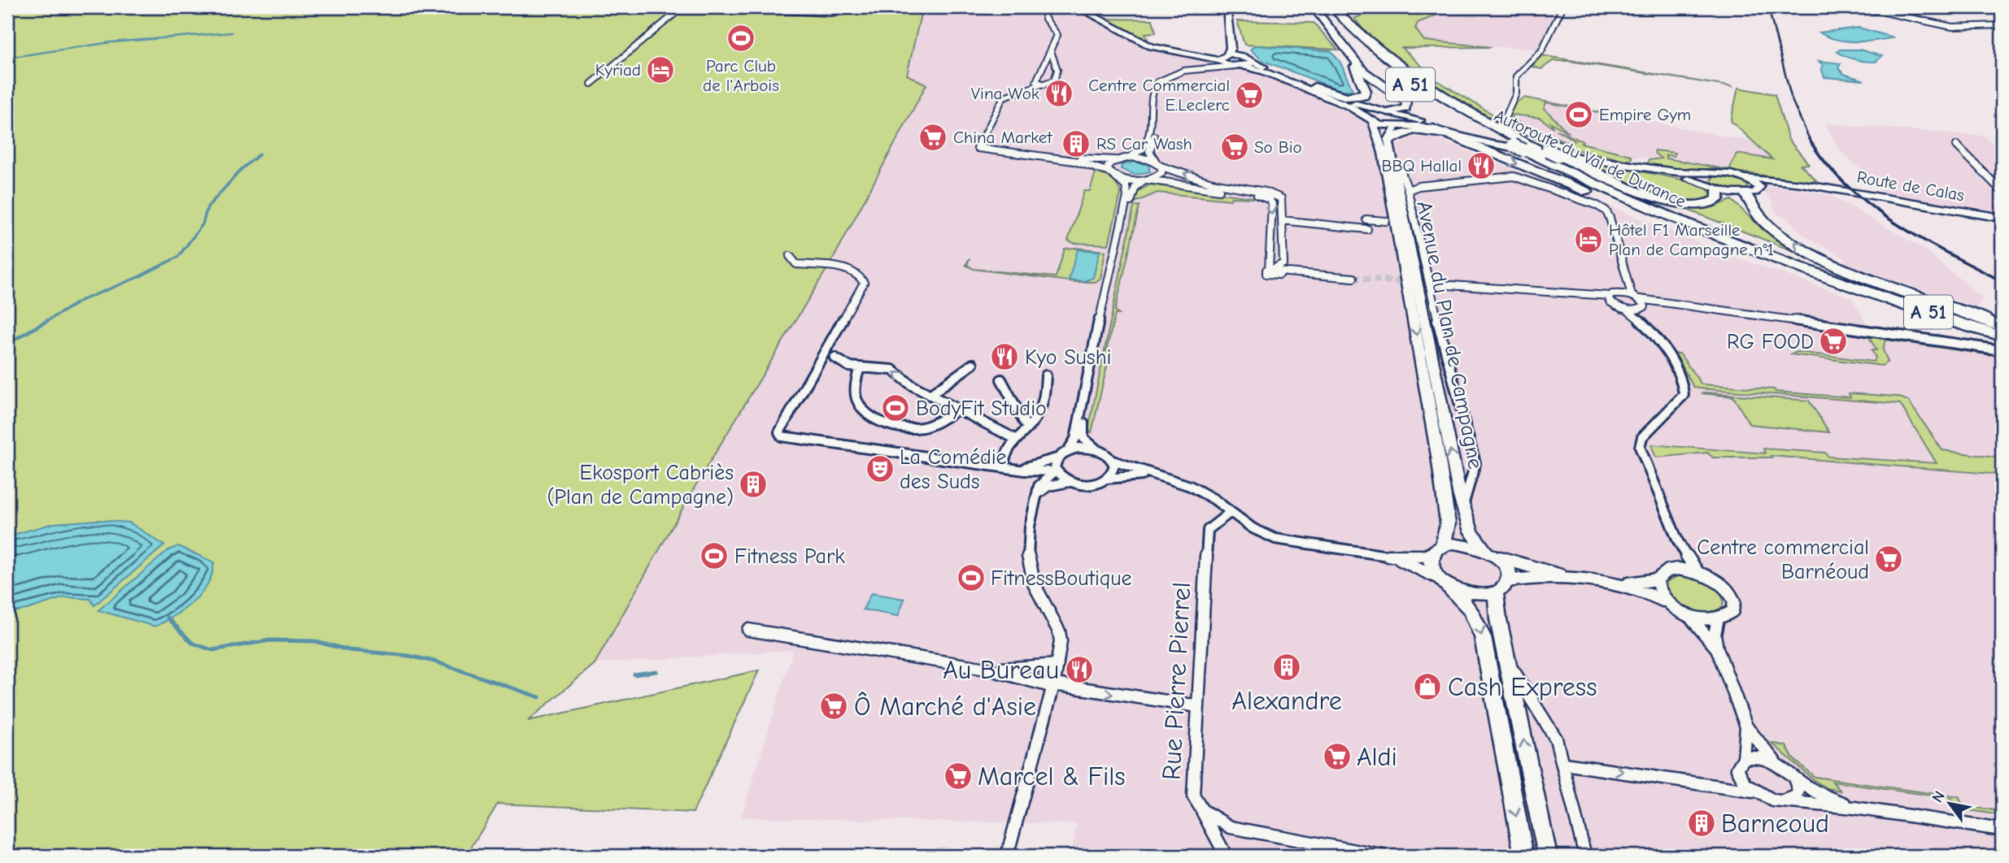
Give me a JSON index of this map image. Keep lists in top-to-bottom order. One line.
{"streets":{"highway":["A 51","Autoroute du Val de Durance"],"main road":["Route de Calas","Avenue du Plan de Campagne"],"street":["Rue Pierre Pierrel"]},"places":{"sports":["Parc Club de l'Arbois","Empire Gym","BodyFit Studio","Fitness Park","FitnessBoutique"],"hotel":["Kyriad","Hôtel F1 Marseille Plan de Campagne n°1"],"restaurant":["Vina Wok","BBQ Hallal","Kyo Sushi","Au Bureau"],"supermarket":["Centre Commercial E.Leclerc","China Market","So Bio","RG FOOD","Centre commercial Barnéoud","Ô Marché d'Asie","Aldi","Marcel & Fils"],"building":["RS Car Wash","Ekosport Cabriès (Plan de Campagne)","Alexandre","Barneoud"],"theatre":["La Comédie des Suds"],"shop":["Cash Express"]},"north":"top left"}
